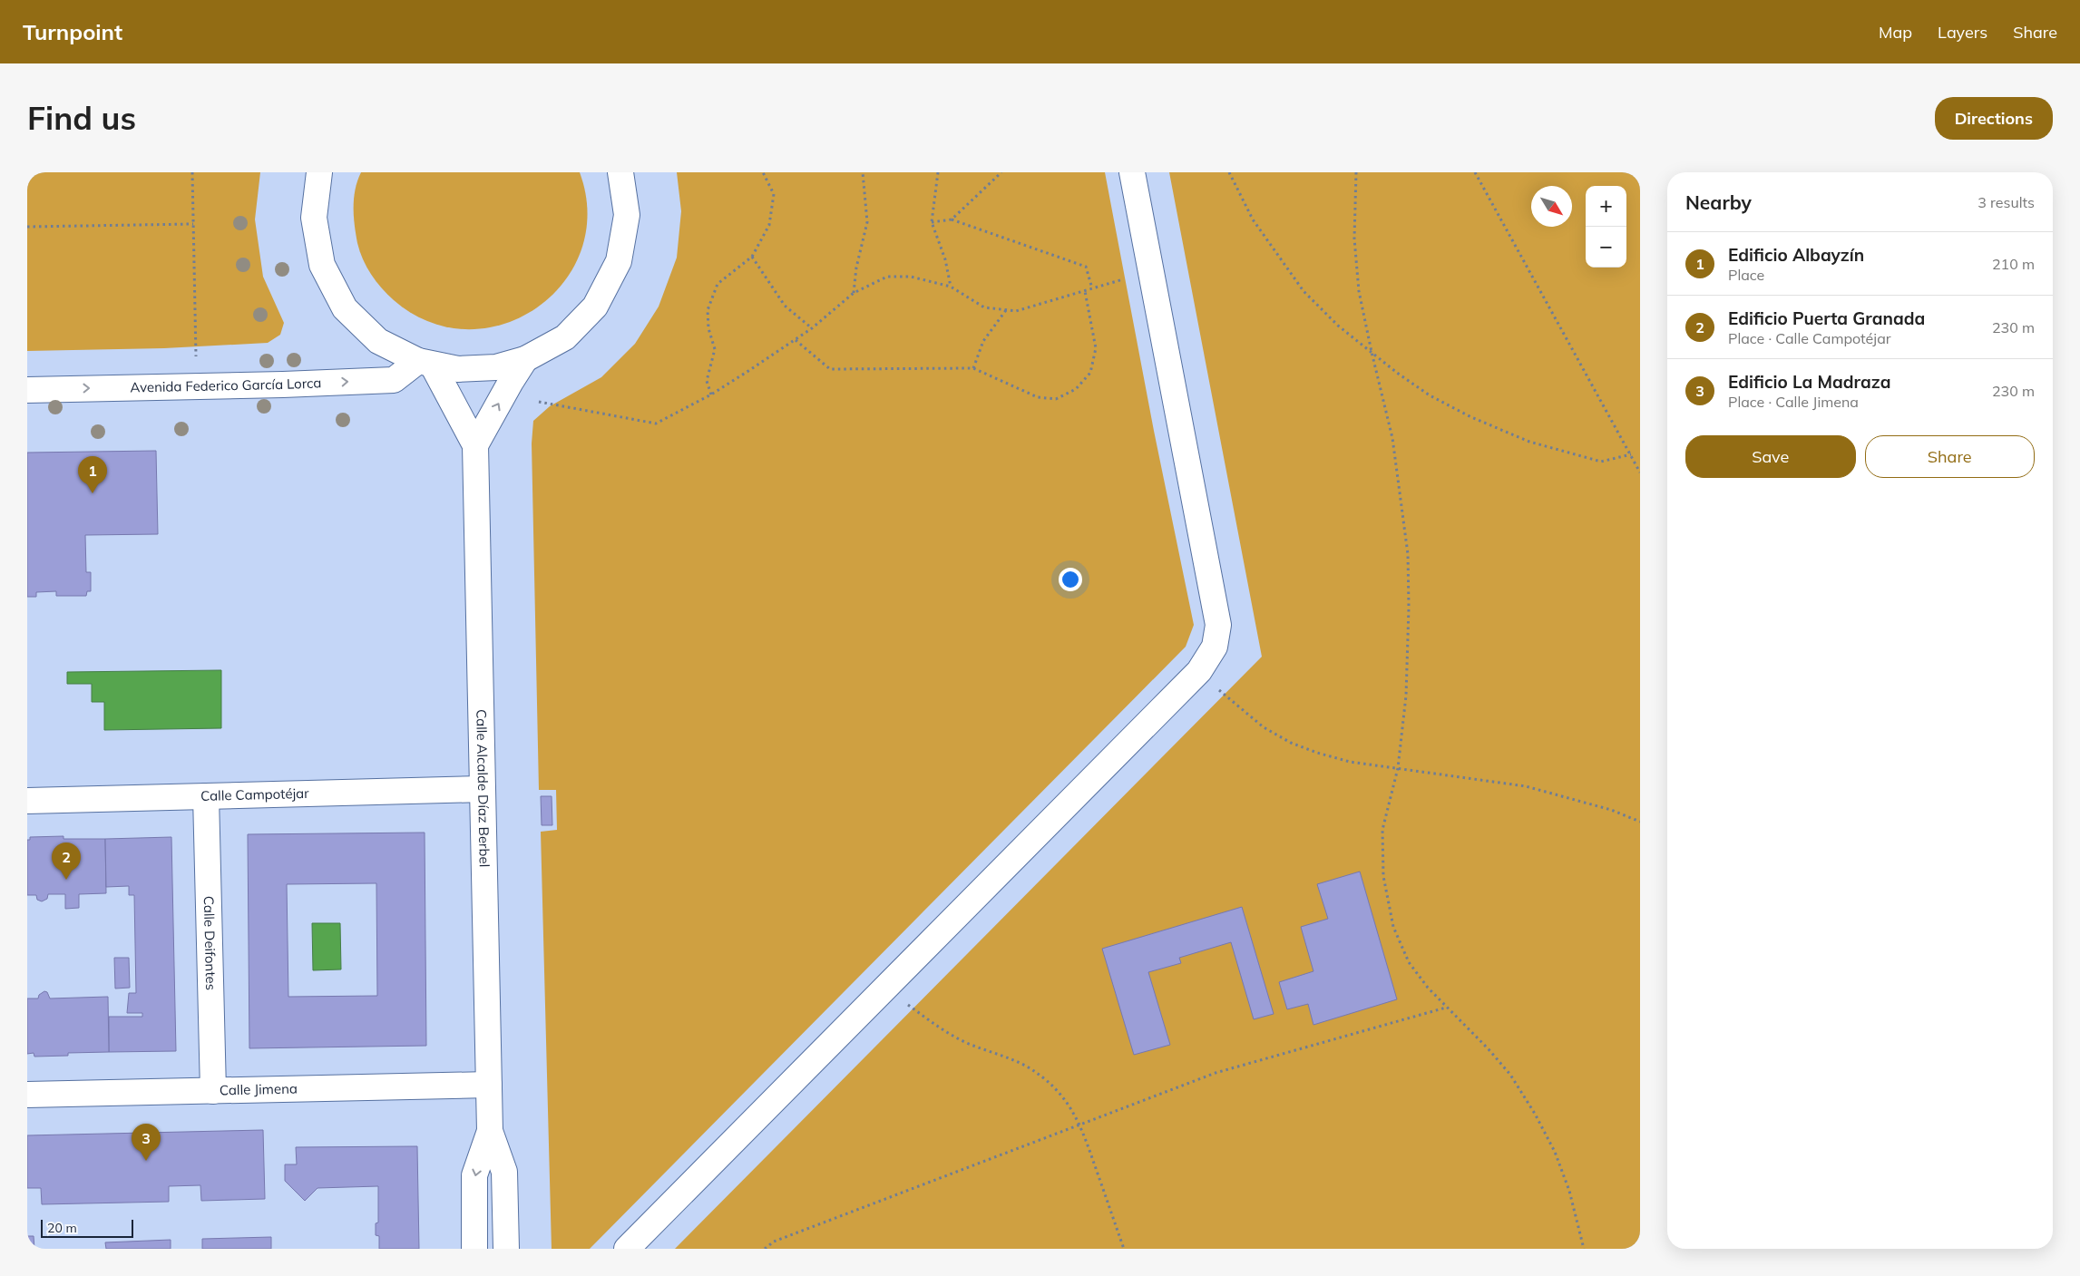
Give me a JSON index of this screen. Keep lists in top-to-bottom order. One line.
{"streets":{"street":["Avenida Federico García Lorca","Calle Alcalde Díaz Berbel","Calle Campotéjar","Calle Deifontes","Calle Jimena"]},"crossings":[["Avenida Federico García Lorca","Calle Alcalde Díaz Berbel"],["Calle Alcalde Díaz Berbel","Calle Campotéjar"],["Calle Alcalde Díaz Berbel","Calle Jimena"],["Calle Campotéjar","Calle Deifontes"],["Calle Deifontes","Calle Jimena"]],"one_way":["Avenida Federico García Lorca"],"scale_bar":"20 m","north":"bottom right","page":{"header":"Turnpoint","nav":["Map","Layers","Share"],"buttons":["Directions",["Save","Share"]],"title":"Find us","heading":["Nearby","3 results"],"map_buttons":["+","−"],"list":[{"mark":"1","name":"Edificio Albayzín","note":"Place","value":"210 m"},{"mark":"2","name":"Edificio Puerta Granada","note":"Place · Calle Campotéjar","value":"230 m"},{"mark":"3","name":"Edificio La Madraza","note":"Place · Calle Jimena","value":"230 m"}],"pins":["1","2","3"],"scale":"20 m"}}
